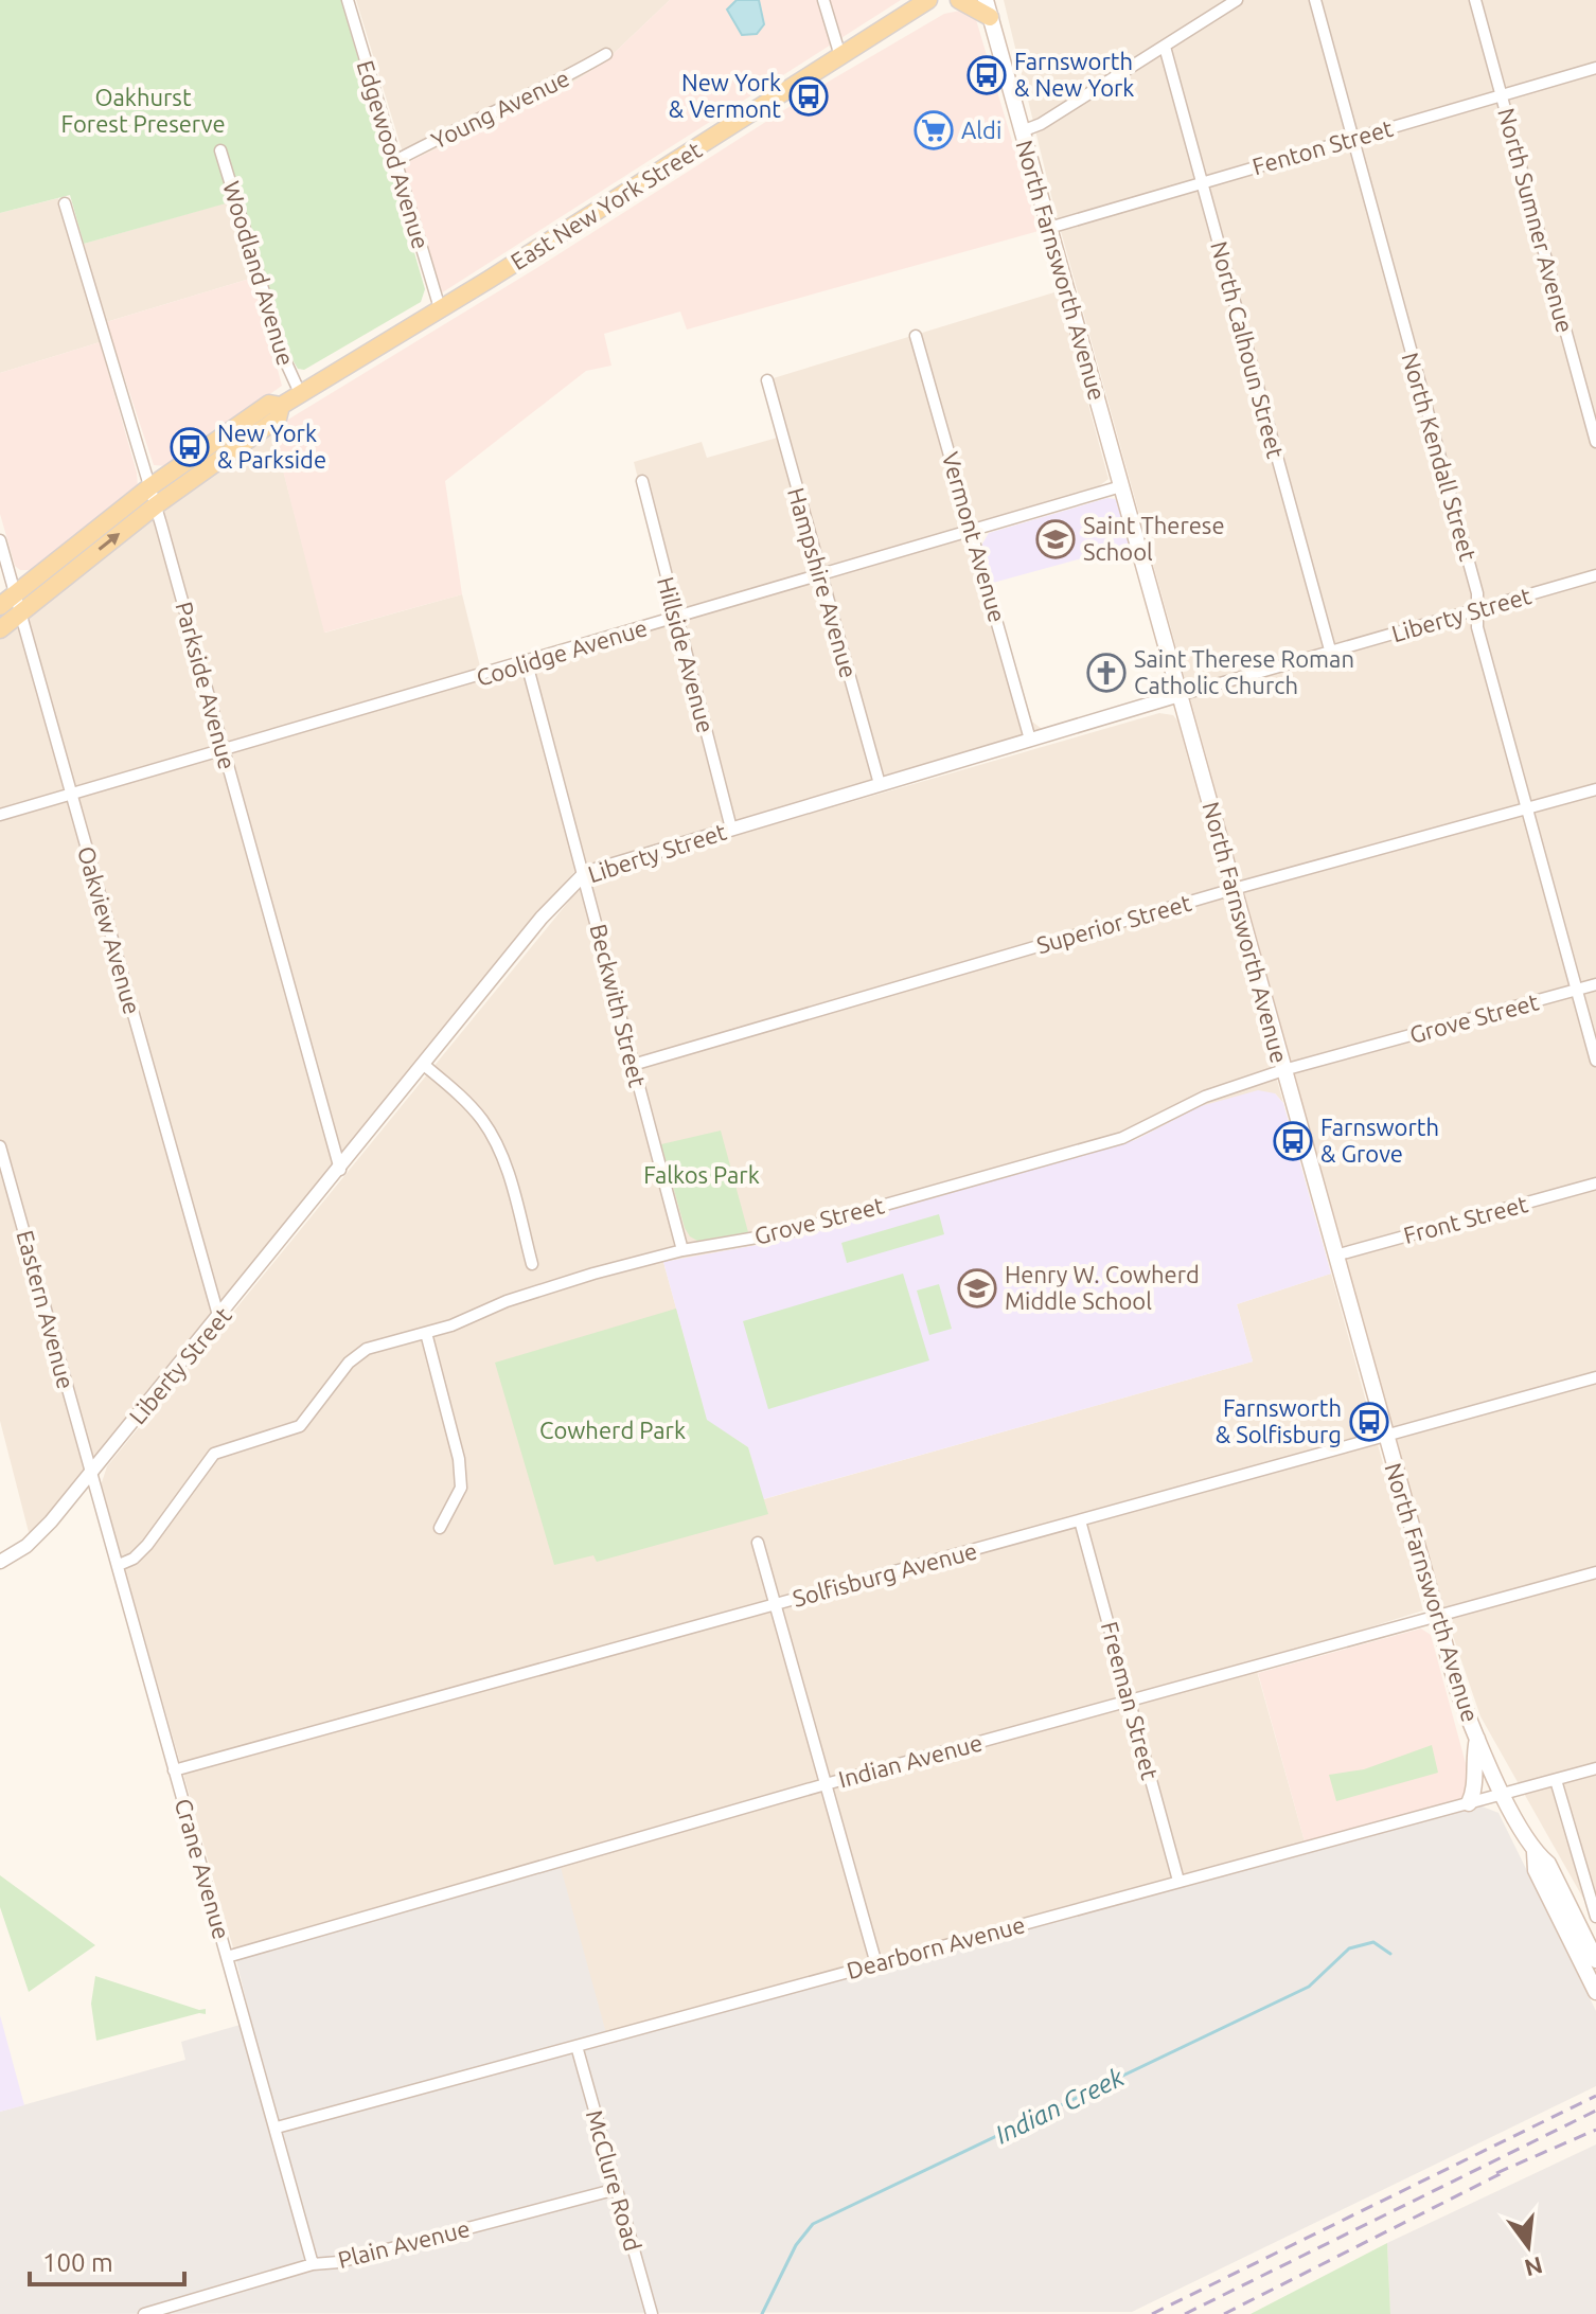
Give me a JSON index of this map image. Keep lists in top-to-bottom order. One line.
{"streets":{"main road":["East New York Street","North Farnsworth Avenue"],"street":["Young Avenue","Fenton Street","Edgewood Avenue","North Sumner Avenue","Woodland Avenue","North Calhoun Street","North Kendall Street","Vermont Avenue","Hampshire Avenue","Liberty Street","Coolidge Avenue","Hillside Avenue","Parkside Avenue","Superior Street","Oakview Avenue","Beckwith Street","Grove Street","Front Street","Eastern Avenue","Solfisburg Avenue","Freeman Street","Indian Avenue","Crane Avenue","Dearborn Avenue","McClure Road","Plain Avenue"]},"crossings":[["Young Avenue","Edgewood Avenue"],["Fenton Street","North Sumner Avenue"],["Fenton Street","North Farnsworth Avenue"],["Fenton Street","North Calhoun Street"],["Fenton Street","North Kendall Street"],["Edgewood Avenue","East New York Street"],["East New York Street","Woodland Avenue"],["East New York Street","Parkside Avenue"],["East New York Street","Oakview Avenue"],["North Farnsworth Avenue","Liberty Street"],["North Farnsworth Avenue","Coolidge Avenue"],["North Farnsworth Avenue","Superior Street"],["North Farnsworth Avenue","Grove Street"],["North Farnsworth Avenue","Front Street"],["North Farnsworth Avenue","Solfisburg Avenue"],["North Farnsworth Avenue","Indian Avenue"],["North Farnsworth Avenue","Dearborn Avenue"],["North Calhoun Street","Liberty Street"],["North Kendall Street","Liberty Street"],["North Kendall Street","Superior Street"],["North Kendall Street","Grove Street"],["Vermont Avenue","Liberty Street"],["Vermont Avenue","Coolidge Avenue"],["Hampshire Avenue","Liberty Street"],["Hampshire Avenue","Coolidge Avenue"],["Liberty Street","Hillside Avenue"],["Liberty Street","Parkside Avenue"],["Liberty Street","Oakview Avenue"],["Liberty Street","Beckwith Street"],["Liberty Street","Eastern Avenue"],["Liberty Street","Crane Avenue"],["Coolidge Avenue","Hillside Avenue"],["Coolidge Avenue","Parkside Avenue"],["Coolidge Avenue","Oakview Avenue"],["Coolidge Avenue","Beckwith Street"],["Superior Street","Beckwith Street"],["Beckwith Street","Grove Street"],["Grove Street","Crane Avenue"],["Eastern Avenue","Crane Avenue"],["Solfisburg Avenue","Freeman Street"],["Solfisburg Avenue","Crane Avenue"],["Freeman Street","Indian Avenue"],["Freeman Street","Dearborn Avenue"],["Indian Avenue","Crane Avenue"],["Crane Avenue","Dearborn Avenue"],["Crane Avenue","Plain Avenue"],["Dearborn Avenue","McClure Road"],["McClure Road","Plain Avenue"]],"water":["Indian Creek"],"parks":["Oakhurst Forest Preserve","Falkos Park","Cowherd Park"],"places":{"bus stop":["Farnsworth & New York","New York & Vermont","New York & Parkside","Farnsworth & Grove","Farnsworth & Solfisburg"],"supermarket":["Aldi"],"school or university":["Saint Therese School","Henry W. Cowherd Middle School"],"church":["Saint Therese Roman Catholic Church"]},"scale_bar":"100 m","north":"bottom"}
